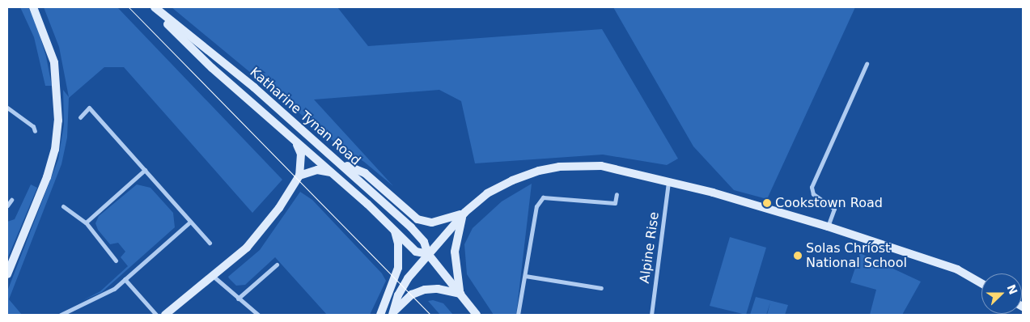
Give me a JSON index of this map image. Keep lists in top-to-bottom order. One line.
{"streets":{"street":["Katharine Tynan Road","Alpine Rise"]},"places":["Cookstown Road","Solas Chríost National School"],"north":"right"}
